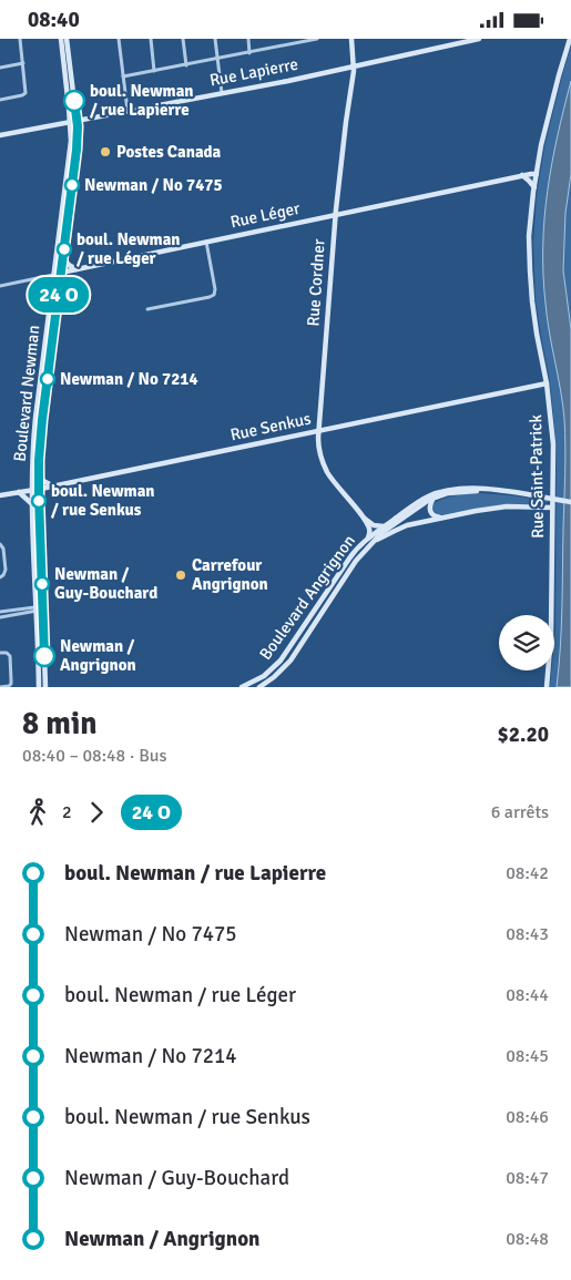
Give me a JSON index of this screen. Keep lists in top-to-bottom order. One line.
{"streets":{"main road":["Rue Lapierre","Rue Léger","Rue Cordner","Boulevard Newman","Rue Senkus","Rue Saint-Patrick","Boulevard Angrignon"]},"crossings":[["Rue Lapierre","Rue Cordner"],["Rue Lapierre","Boulevard Newman"],["Rue Léger","Rue Cordner"],["Rue Léger","Boulevard Newman"],["Rue Léger","Rue Saint-Patrick"],["Rue Cordner","Rue Senkus"],["Boulevard Newman","Rue Senkus"],["Rue Senkus","Rue Saint-Patrick"]],"places":["boul. Newman / rue Lapierre","Postes Canada","Newman / No 7475","boul. Newman / rue Léger","Newman / No 7214","boul. Newman / rue Senkus","Carrefour Angrignon","Newman / Guy-Bouchard","Newman / Angrignon"],"page":{"status":"08:40","on_map":"24 O","heading":["8 min","08:40 – 08:48 · Bus","$2.20"],"legs":["2","24 O","6 arrêts"],"list":[{"name":"boul. Newman / rue Lapierre","value":"08:42"},{"name":"Newman / No 7475","value":"08:43"},{"name":"boul. Newman / rue Léger","value":"08:44"},{"name":"Newman / No 7214","value":"08:45"},{"name":"boul. Newman / rue Senkus","value":"08:46"},{"name":"Newman / Guy-Bouchard","value":"08:47"},{"name":"Newman / Angrignon","value":"08:48"}]}}
